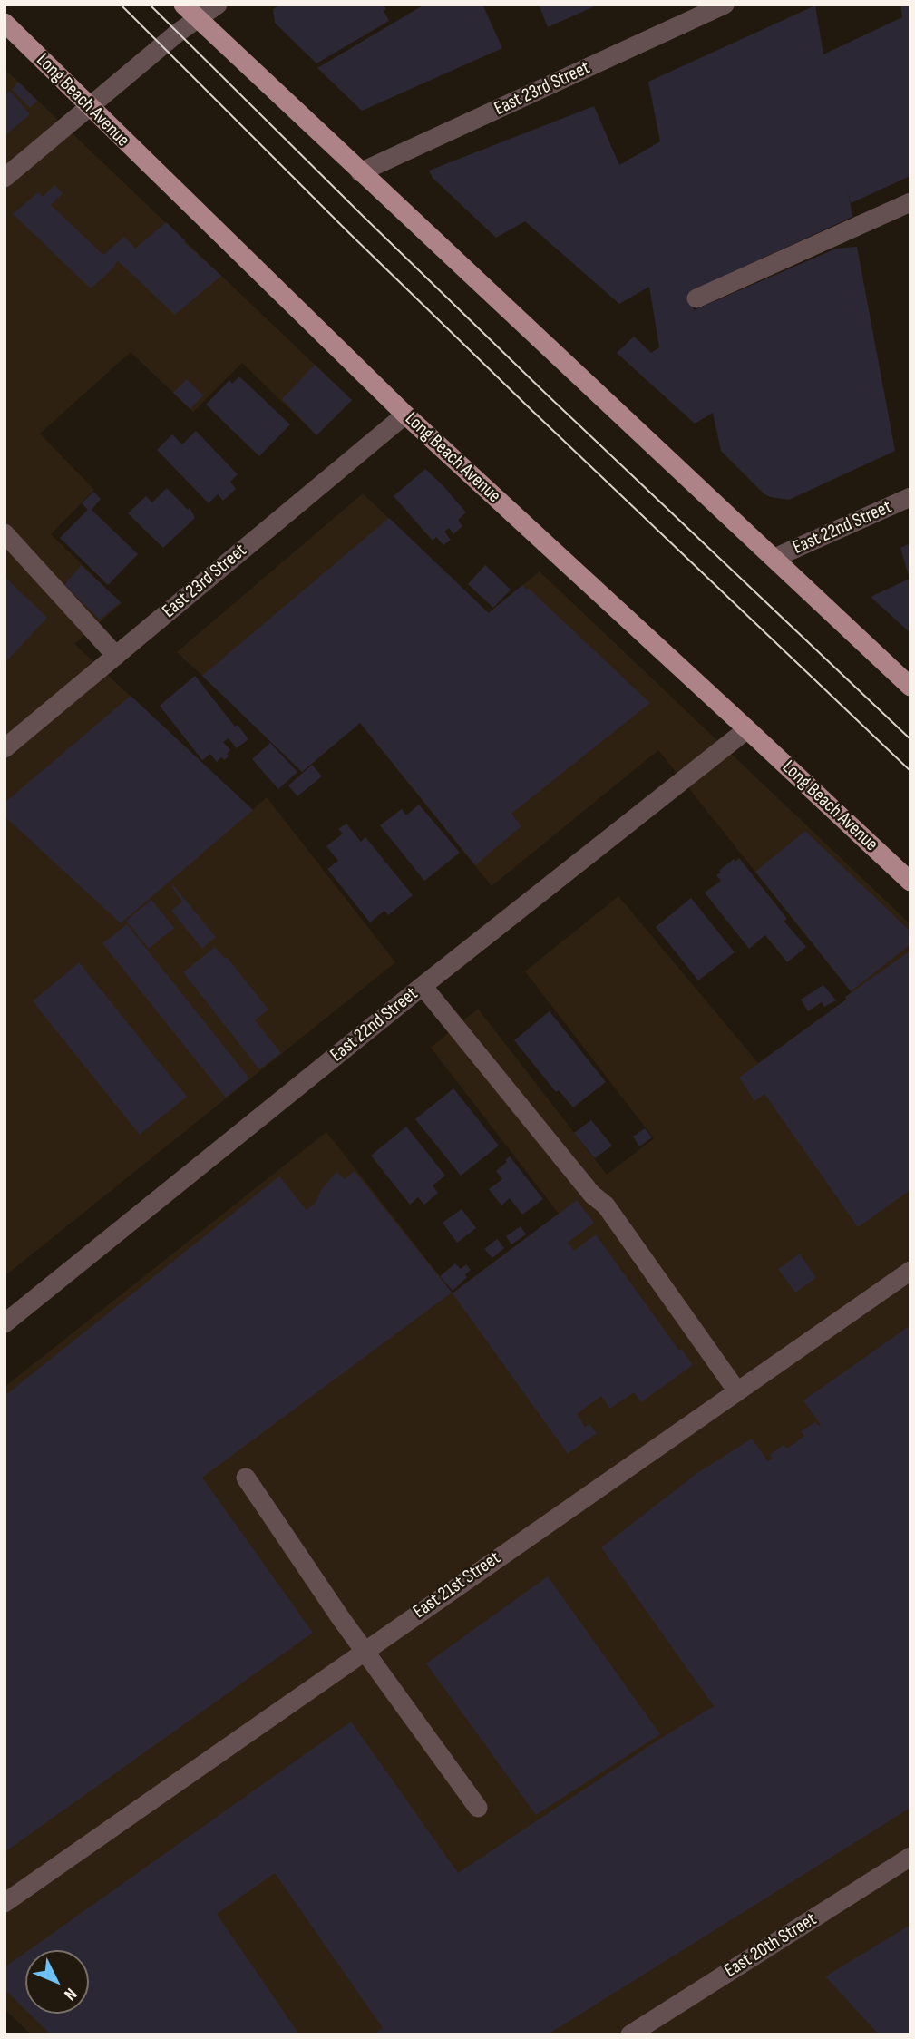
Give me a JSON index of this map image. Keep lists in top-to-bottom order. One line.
{"streets":{"main road":["Long Beach Avenue"],"street":["East 23rd Street","East 22nd Street","East 21st Street","East 20th Street"]},"crossings":[["East 23rd Street","Long Beach Avenue"],["Long Beach Avenue","East 22nd Street"]],"north":"bottom right"}
